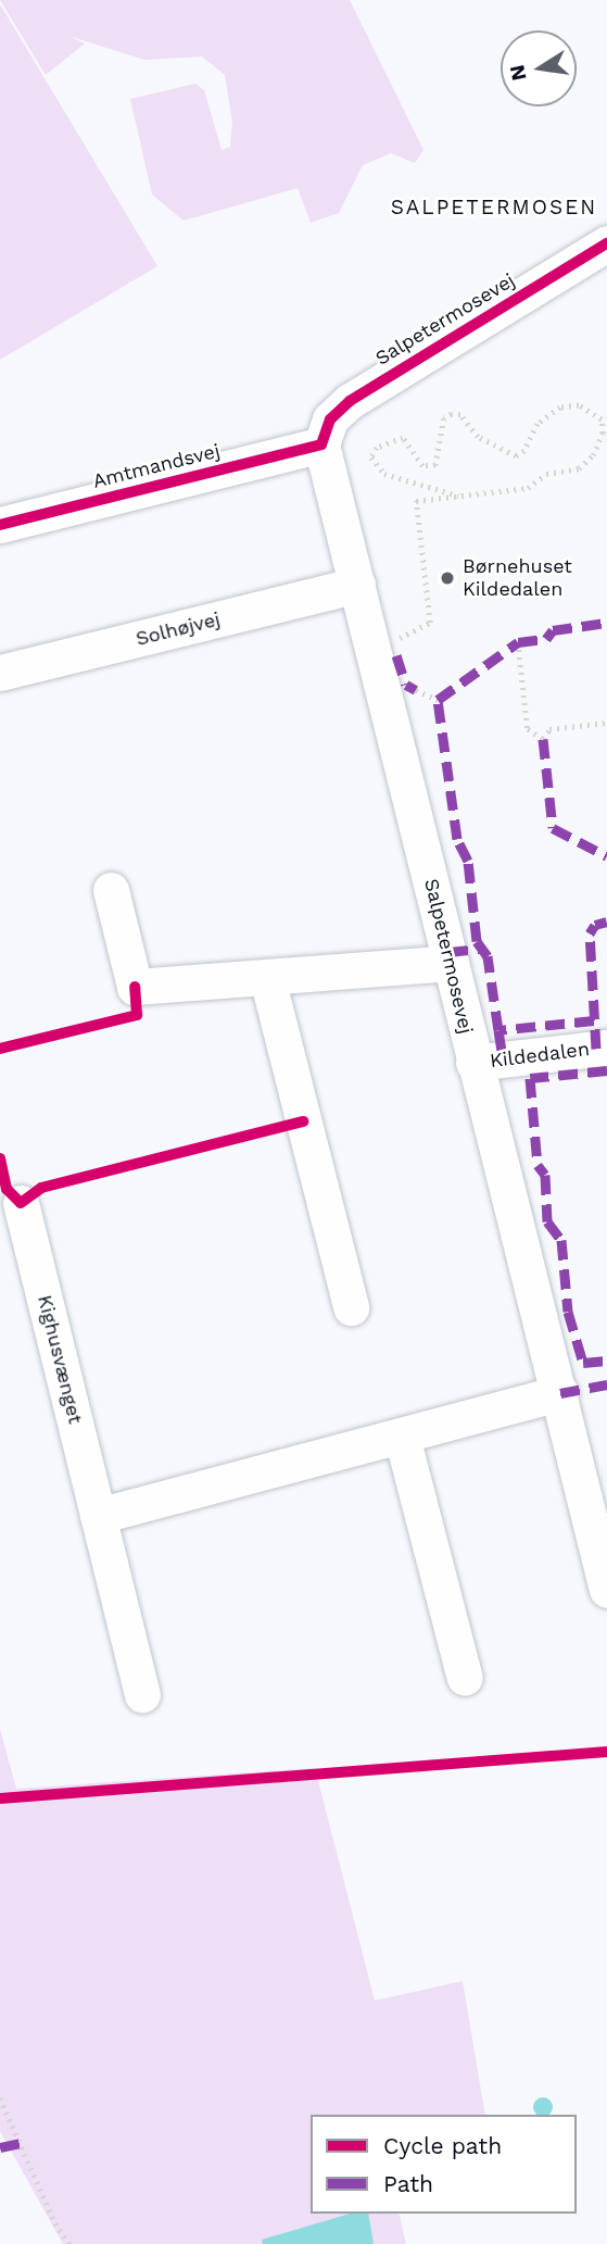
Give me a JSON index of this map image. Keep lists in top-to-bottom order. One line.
{"streets":{"street":["Salpetermosevej","Amtmandsvej","Solhøjvej","Kildedalen","Kighusvænget"]},"crossings":[["Salpetermosevej","Amtmandsvej"],["Salpetermosevej","Solhøjvej"],["Salpetermosevej","Kildedalen"]],"districts":["SALPETERMOSEN"],"places":["Børnehuset Kildedalen"],"legend":["Cycle path","Path"],"north":"left"}
